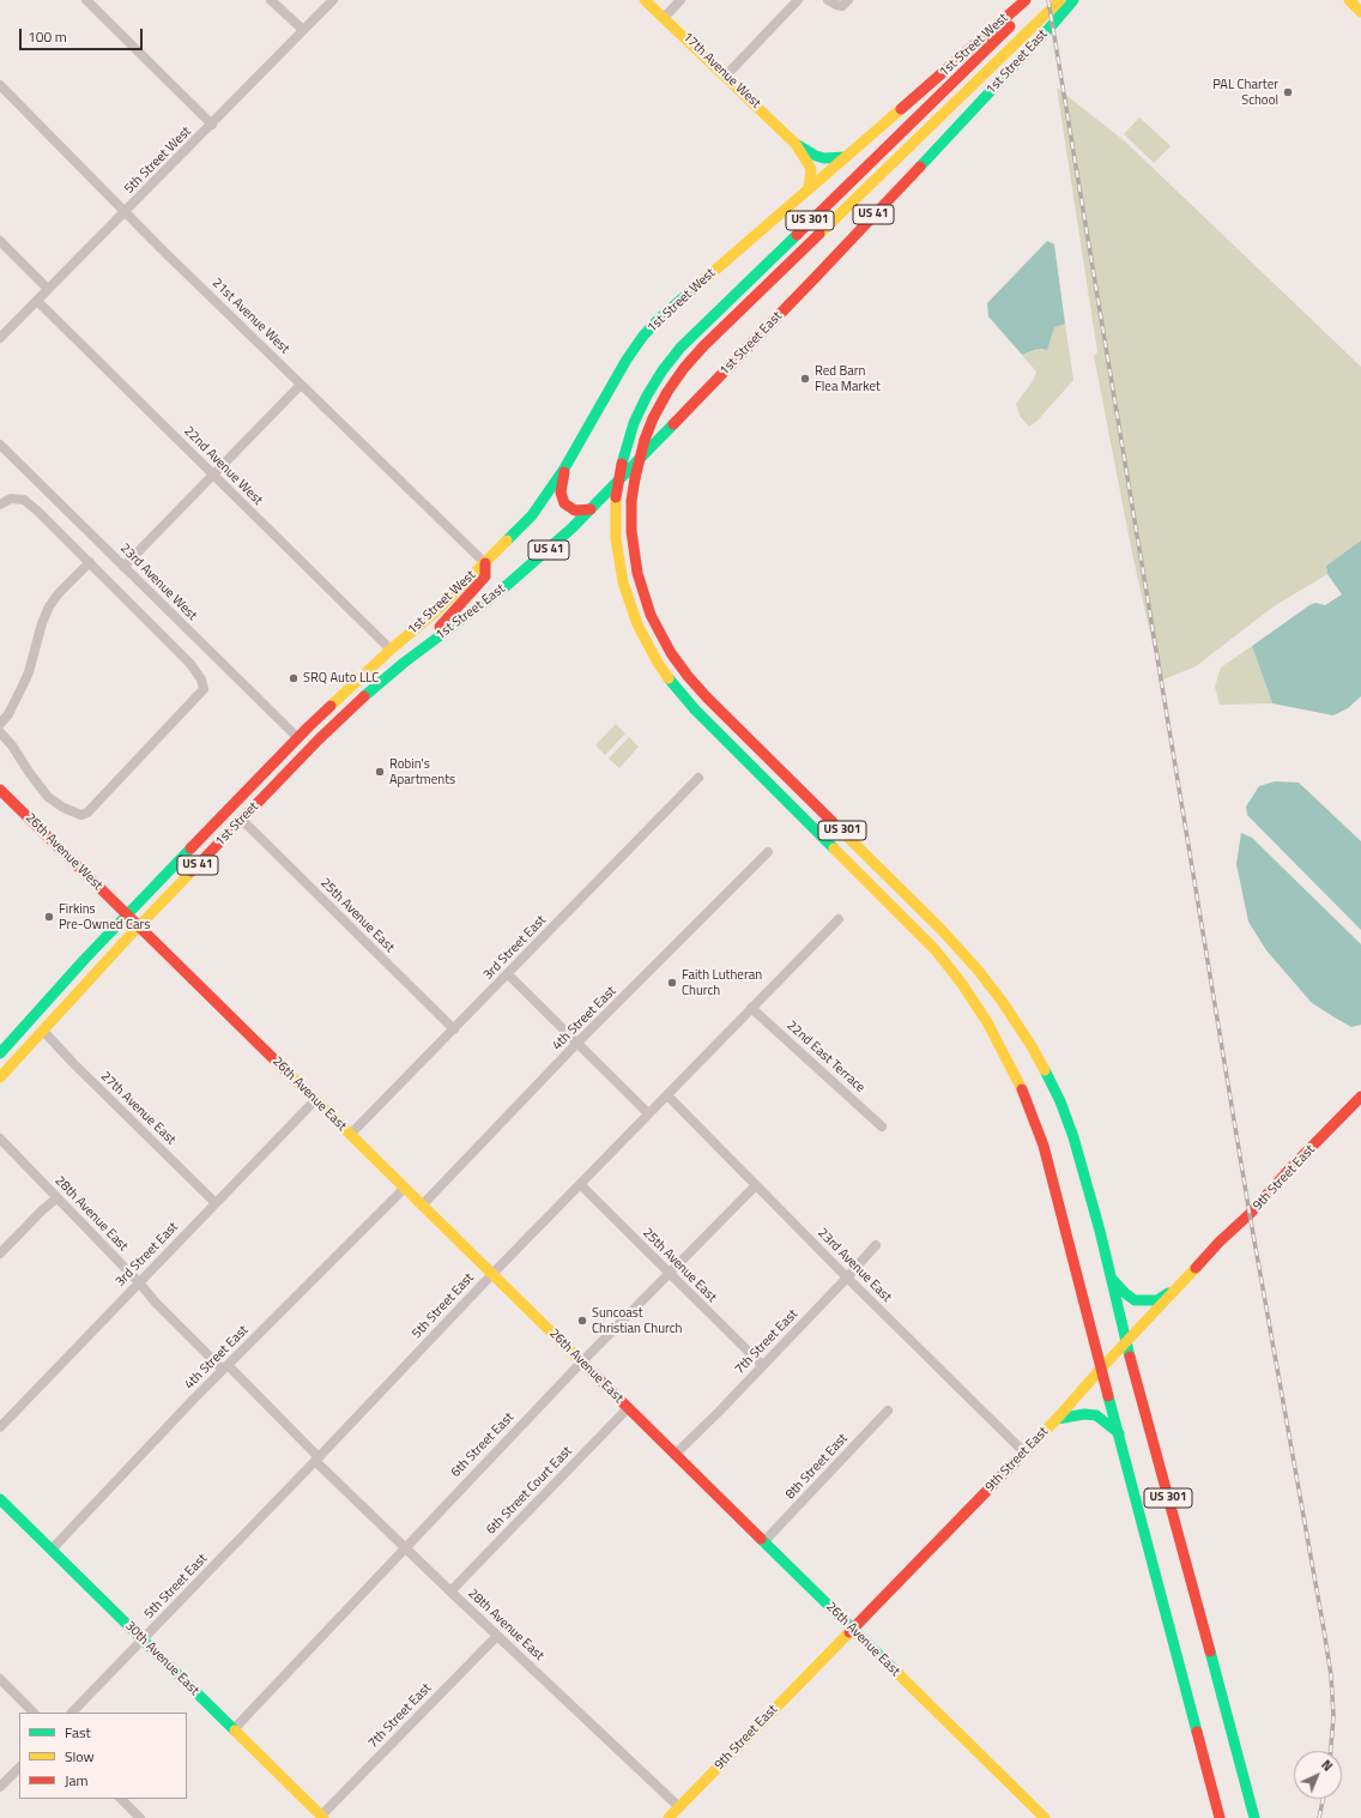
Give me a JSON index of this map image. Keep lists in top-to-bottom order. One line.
{"streets":{"main road":["1st Street West","1st Street East","17th Avenue West","US 41","US 301","1st Street","26th Avenue West","26th Avenue East","9th Street East","30th Avenue East"],"street":["5th Street West","21st Avenue West","22nd Avenue West","23rd Avenue West","25th Avenue East","3rd Street East","4th Street East","22nd East Terrace","27th Avenue East","28th Avenue East","23rd Avenue East","5th Street East","7th Street East","6th Street East","8th Street East","6th Street Court East"]},"crossings":[["1st Street West","17th Avenue West"],["1st Street West","US 301"],["1st Street West","21st Avenue West"],["1st Street West","22nd Avenue West"],["1st Street West","1st Street"],["1st Street West","9th Street East"],["1st Street East","1st Street"],["5th Street West","21st Avenue West"],["5th Street West","22nd Avenue West"],["US 301","9th Street East"],["22nd Avenue West","1st Street"],["23rd Avenue West","1st Street"],["1st Street","26th Avenue West"],["1st Street","25th Avenue East"],["1st Street","26th Avenue East"],["1st Street","27th Avenue East"],["26th Avenue West","26th Avenue East"],["25th Avenue East","3rd Street East"],["25th Avenue East","5th Street East"],["25th Avenue East","7th Street East"],["25th Avenue East","6th Street East"],["3rd Street East","26th Avenue East"],["3rd Street East","27th Avenue East"],["3rd Street East","28th Avenue East"],["4th Street East","26th Avenue East"],["4th Street East","28th Avenue East"],["4th Street East","30th Avenue East"],["22nd East Terrace","5th Street East"],["26th Avenue East","9th Street East"],["26th Avenue East","5th Street East"],["26th Avenue East","7th Street East"],["26th Avenue East","6th Street East"],["26th Avenue East","8th Street East"],["26th Avenue East","6th Street Court East"],["9th Street East","28th Avenue East"],["9th Street East","23rd Avenue East"],["28th Avenue East","5th Street East"],["28th Avenue East","7th Street East"],["28th Avenue East","6th Street East"],["28th Avenue East","6th Street Court East"],["23rd Avenue East","5th Street East"],["23rd Avenue East","7th Street East"],["23rd Avenue East","6th Street East"],["5th Street East","30th Avenue East"],["7th Street East","30th Avenue East"],["6th Street East","30th Avenue East"]],"places":["PAL Charter School","Red Barn Flea Market","SRQ Auto LLC","Robin's Apartments","Firkins Pre-Owned Cars","Faith Lutheran Church","Suncoast Christian Church"],"legend":["Fast","Slow","Jam"],"scale_bar":"100 m","north":"top right"}
